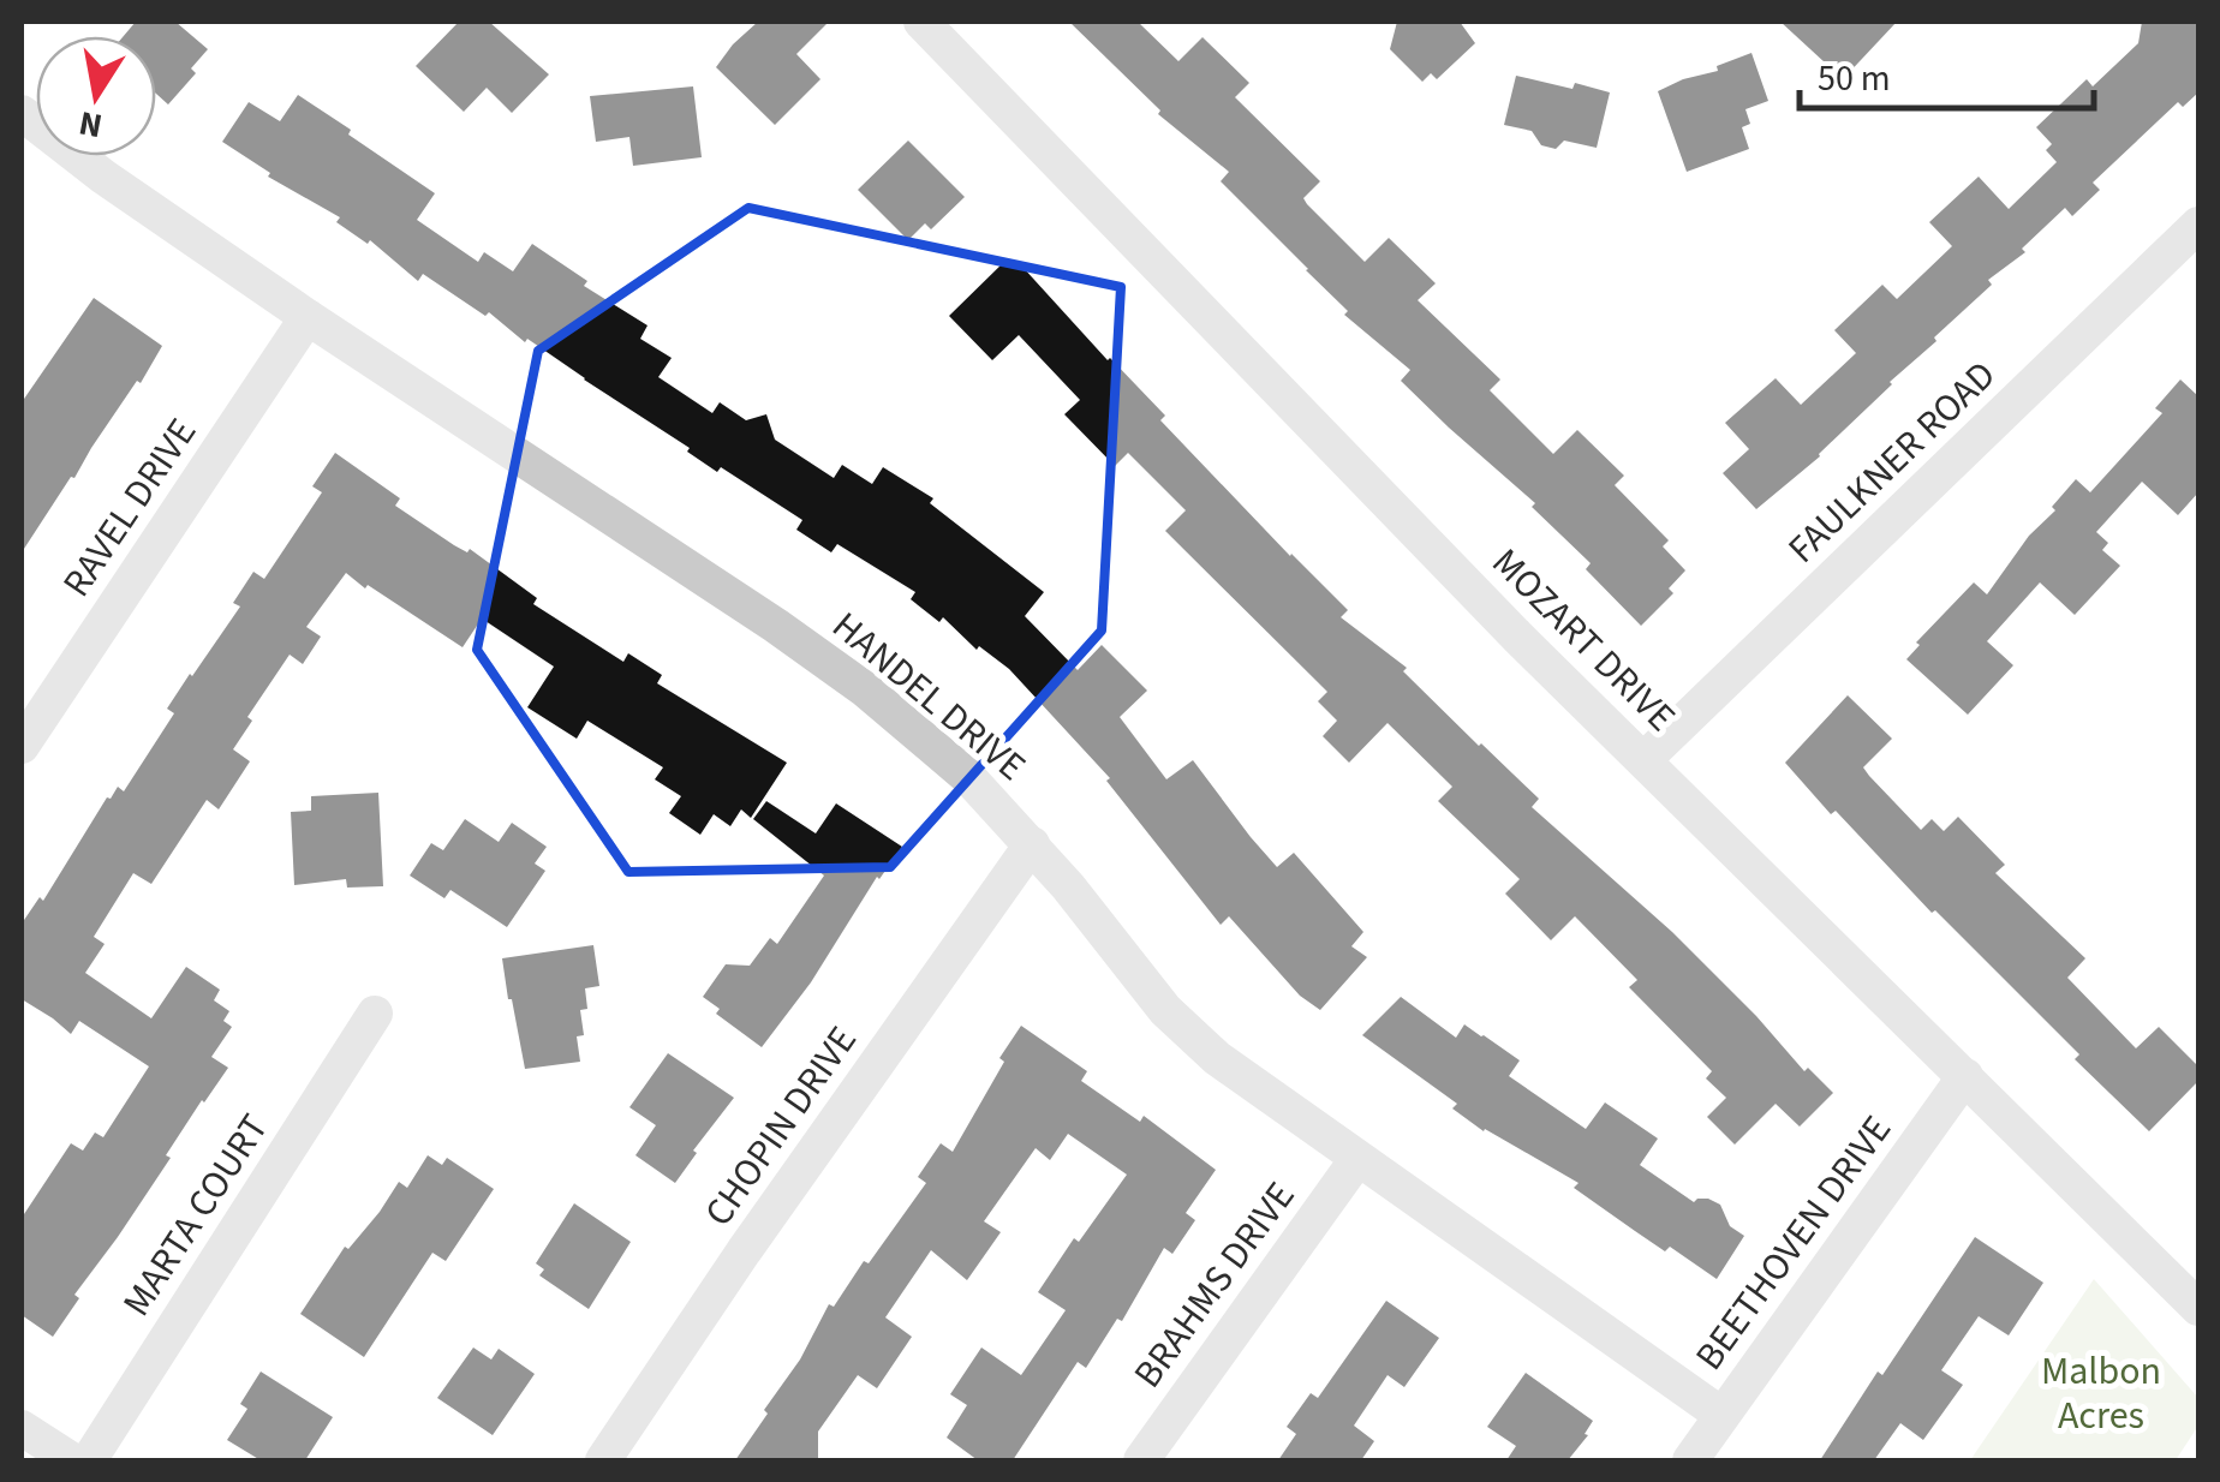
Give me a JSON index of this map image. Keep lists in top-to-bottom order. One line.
{"streets":{"street":["FAULKNER ROAD","RAVEL DRIVE","MOZART DRIVE","HANDEL DRIVE","CHOPIN DRIVE","MARTA COURT","BEETHOVEN DRIVE","BRAHMS DRIVE"]},"crossings":[["FAULKNER ROAD","MOZART DRIVE"],["RAVEL DRIVE","HANDEL DRIVE"],["MOZART DRIVE","BEETHOVEN DRIVE"],["HANDEL DRIVE","CHOPIN DRIVE"],["HANDEL DRIVE","BEETHOVEN DRIVE"],["HANDEL DRIVE","BRAHMS DRIVE"]],"parks":["Malbon Acres"],"scale_bar":"50 m","north":"bottom"}
